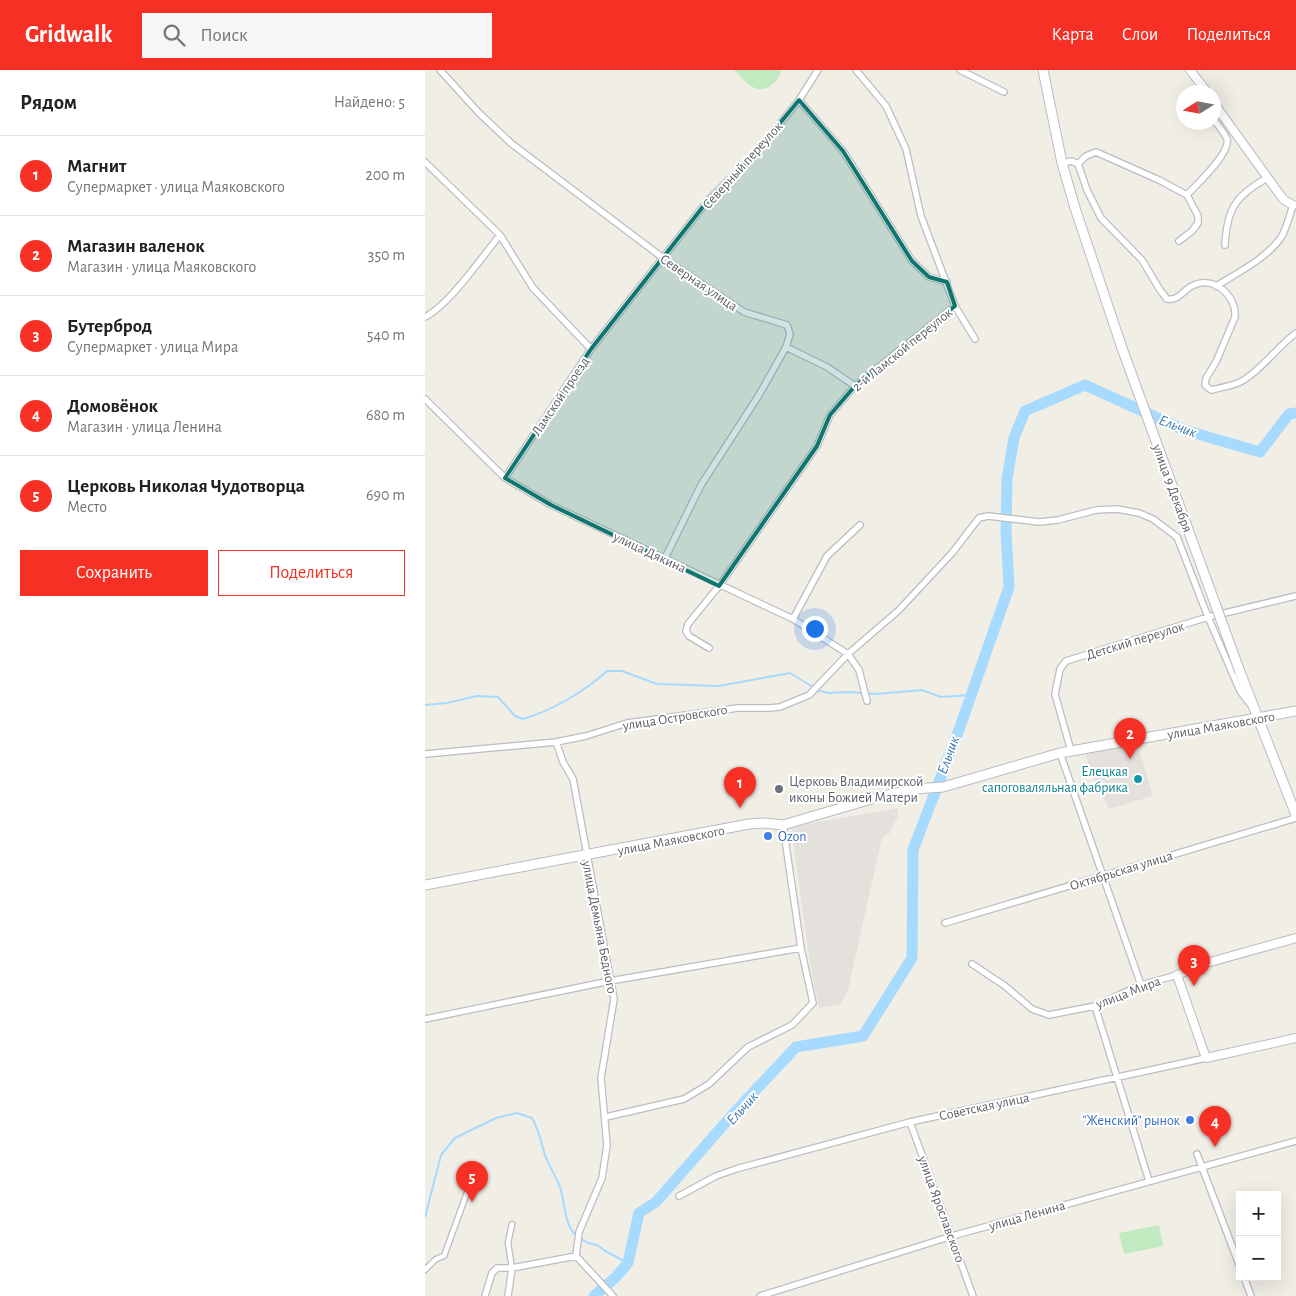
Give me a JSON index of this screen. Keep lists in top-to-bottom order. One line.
{"streets":{"main road":["улица 9 Декабря","улица Маяковского"],"street":["Северный переулок","Северная улица","2-й Ламской переулок","Ламской проезд","улица Дякина","Детский переулок","улица Островского","Октябрьская улица","улица Демьяна Бедного","улица Мира","Советская улица","улица Ярославского","улица Ленина"]},"crossings":[["Северный переулок","Северная улица"],["Северный переулок","Ламской проезд"],["2-й Ламской переулок","улица Дякина"],["Ламской проезд","улица Дякина"],["улица 9 Декабря","улица Маяковского"],["улица 9 Декабря","Октябрьская улица"],["улица Дякина","улица Островского"],["Детский переулок","улица Островского"],["Детский переулок","улица Маяковского"],["улица Островского","улица Демьяна Бедного"],["улица Маяковского","улица Демьяна Бедного"],["Советская улица","улица Ярославского"],["улица Ярославского","улица Ленина"]],"water":["Ельчик"],"places":["Елецкая сапоговаляльная фабрика","Церковь Владимирской иконы Божией Матери","Ozon","\"Женский\" рынок"],"north":"left","page":{"header":"Gridwalk","search":"Поиск","nav":["Карта","Слои","Поделиться"],"heading":["Рядом","Найдено: 5"],"list":[{"mark":"1","name":"Магнит","note":"Супермаркет · улица Маяковского","value":"200 m"},{"mark":"2","name":"Магазин валенок","note":"Магазин · улица Маяковского","value":"350 m"},{"mark":"3","name":"Бутерброд","note":"Супермаркет · улица Мира","value":"540 m"},{"mark":"4","name":"Домовёнок","note":"Магазин · улица Ленина","value":"680 m"},{"mark":"5","name":"Церковь Николая Чудотворца","note":"Место","value":"690 m"}],"buttons":["Сохранить","Поделиться"],"pins":["2","1","3","4","5"],"map_buttons":["+","−"]}}
